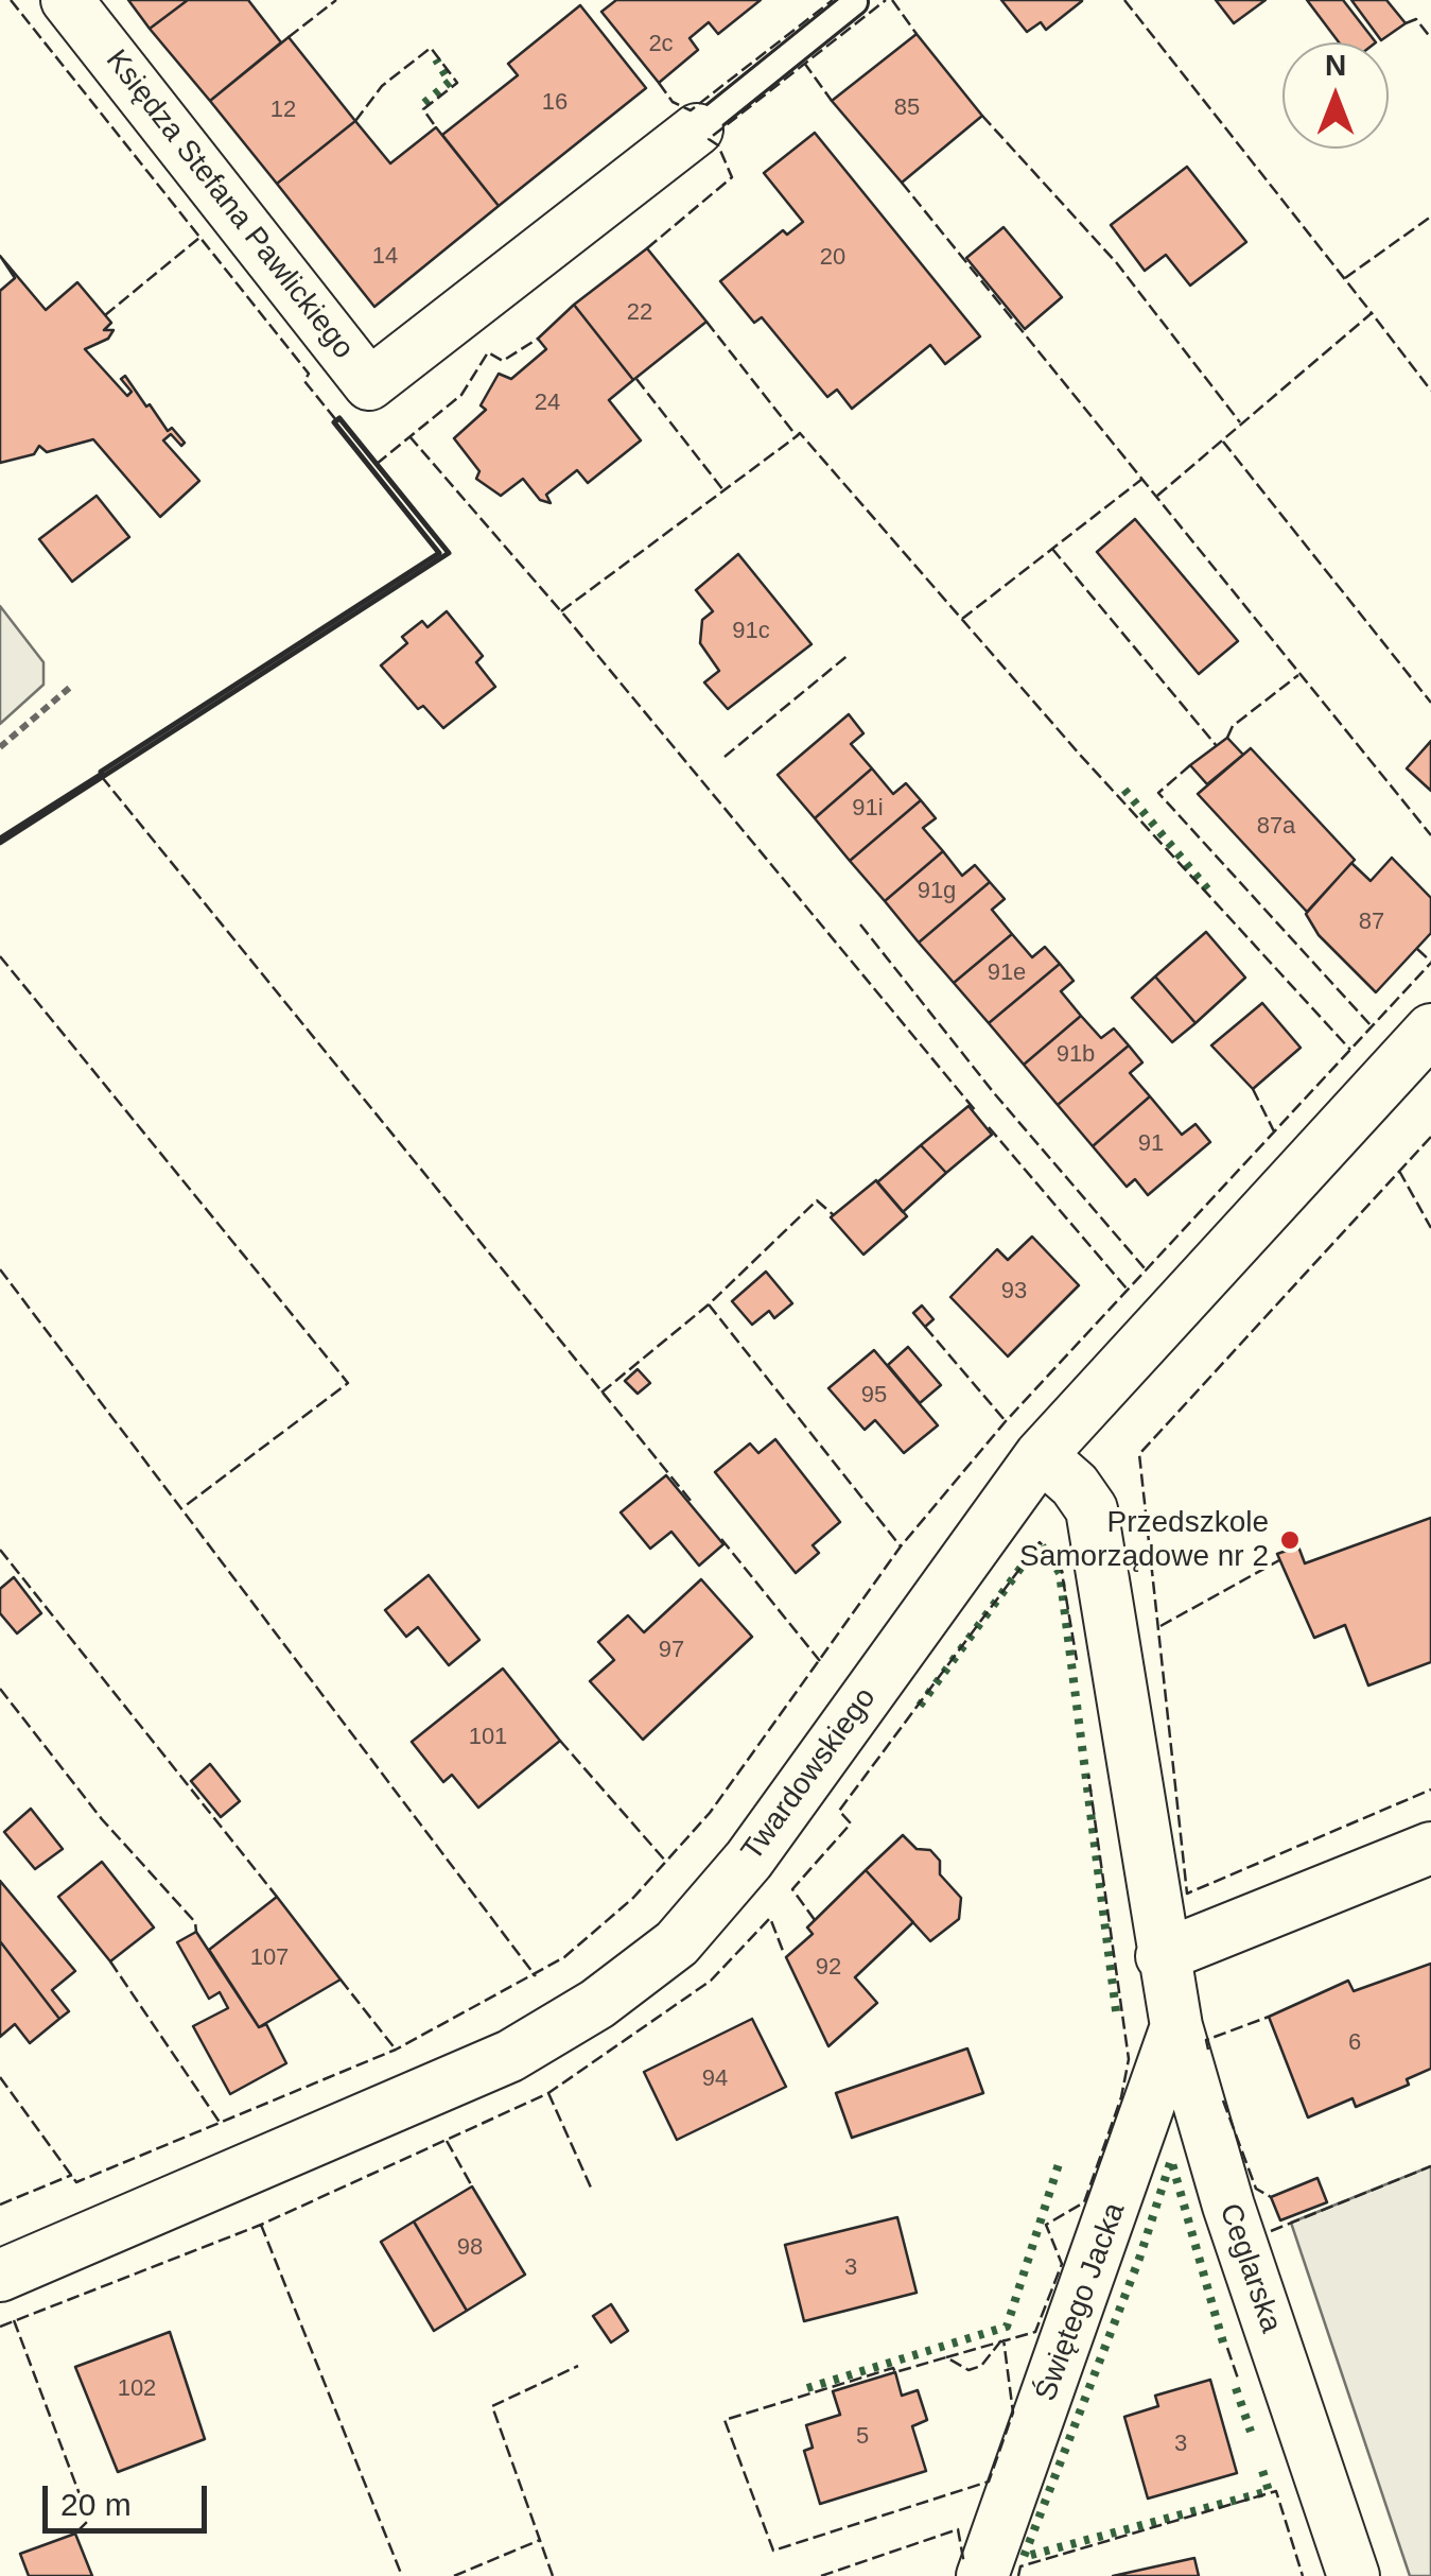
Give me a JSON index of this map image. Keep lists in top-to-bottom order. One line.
{"streets":{"street":["Księdza Stefana Pawlickiego","Twardowskiego","Ceglarska","Świętego Jacka"]},"crossings":[["Twardowskiego","Ceglarska"],["Ceglarska","Świętego Jacka"]],"places":["Przedszkole Samorządowe nr 2"],"house_numbers":["2c","16","85","12","14","20","22","24","91c","91i","87a","91g","87","91e","91b","91","93","95","97","101","107","92","6","94","98","3","102","5","3"],"scale_bar":"20 m","north":"top"}
